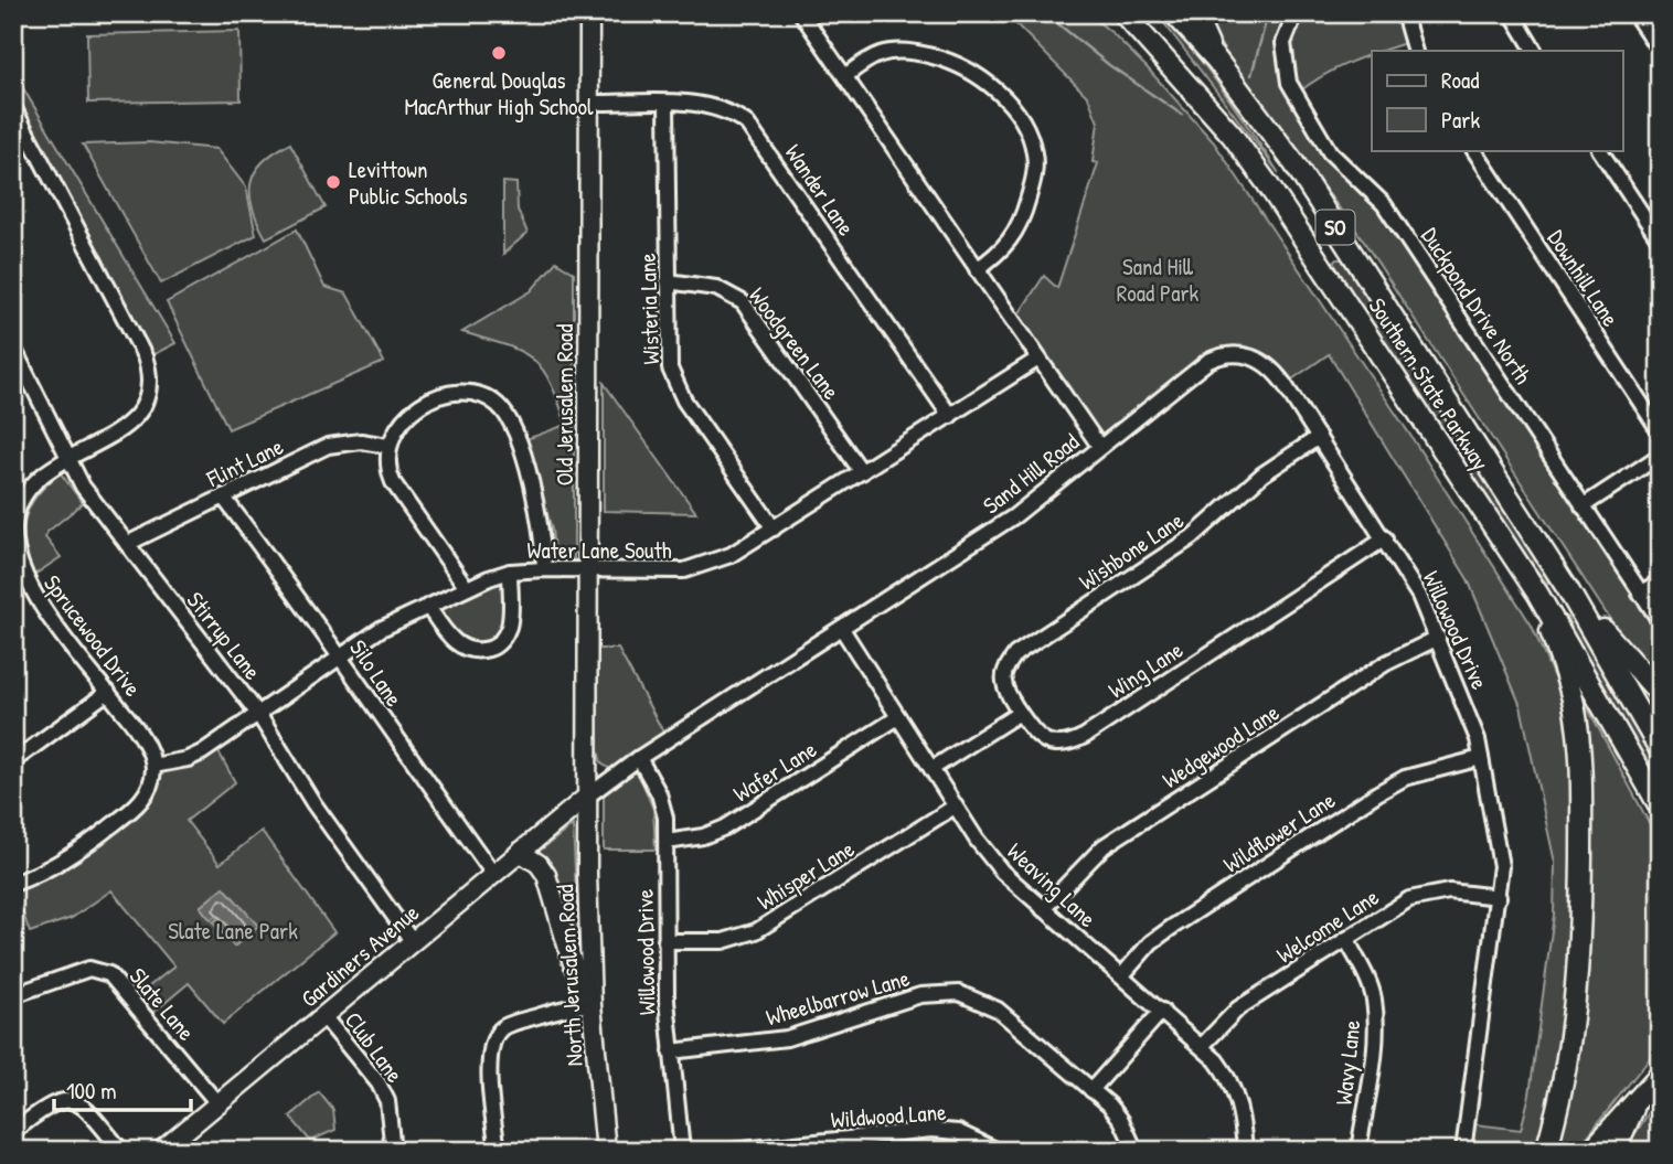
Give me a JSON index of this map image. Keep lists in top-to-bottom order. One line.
{"streets":{"highway":["SO","Southern State Parkway"],"main road":["Old Jerusalem Road","Gardiners Avenue","North Jerusalem Road"],"street":["Wander Lane","Downhill Lane","Duckpond Drive North","Wisteria Lane","Woodgreen Lane","Flint Lane","Sand Hill Road","Water Lane South","Wishbone Lane","Willowood Drive","Sprucewood Drive","Stirrup Lane","Wing Lane","Silo Lane","Wedgewood Lane","Wafer Lane","Wildflower Lane","Whisper Lane","Weaving Lane","Welcome Lane","Wheelbarrow Lane","Slate Lane","Club Lane","Wavy Lane","Wildwood Lane"]},"crossings":[["Wander Lane","Wisteria Lane"],["Wander Lane","Old Jerusalem Road"],["Wander Lane","Water Lane South"],["Wisteria Lane","Woodgreen Lane"],["Wisteria Lane","Water Lane South"],["Woodgreen Lane","Water Lane South"],["Old Jerusalem Road","Sand Hill Road"],["Old Jerusalem Road","Water Lane South"],["Old Jerusalem Road","Gardiners Avenue"],["Old Jerusalem Road","North Jerusalem Road"],["Flint Lane","Stirrup Lane"],["Flint Lane","Silo Lane"],["Sand Hill Road","Water Lane South"],["Sand Hill Road","Willowood Drive"],["Sand Hill Road","Weaving Lane"],["Sand Hill Road","Gardiners Avenue"],["Sand Hill Road","North Jerusalem Road"],["Water Lane South","Sprucewood Drive"],["Water Lane South","Stirrup Lane"],["Water Lane South","Silo Lane"],["Wishbone Lane","Willowood Drive"],["Wishbone Lane","Wing Lane"],["Willowood Drive","Wing Lane"],["Willowood Drive","Wedgewood Lane"],["Willowood Drive","Wafer Lane"],["Willowood Drive","Wildflower Lane"],["Willowood Drive","Whisper Lane"],["Willowood Drive","Welcome Lane"],["Willowood Drive","Wheelbarrow Lane"],["Sprucewood Drive","Stirrup Lane"],["Stirrup Lane","Gardiners Avenue"],["Silo Lane","Gardiners Avenue"],["Wedgewood Lane","Weaving Lane"],["Wafer Lane","Weaving Lane"],["Wildflower Lane","Weaving Lane"],["Whisper Lane","Weaving Lane"],["Weaving Lane","Welcome Lane"],["Welcome Lane","Wavy Lane"],["Gardiners Avenue","North Jerusalem Road"],["Gardiners Avenue","Slate Lane"],["Gardiners Avenue","Club Lane"]],"parks":["Sand Hill Road Park","Slate Lane Park"],"places":["General Douglas MacArthur High School","Levittown Public Schools"],"legend":["Road","Park"],"scale_bar":"100 m"}
